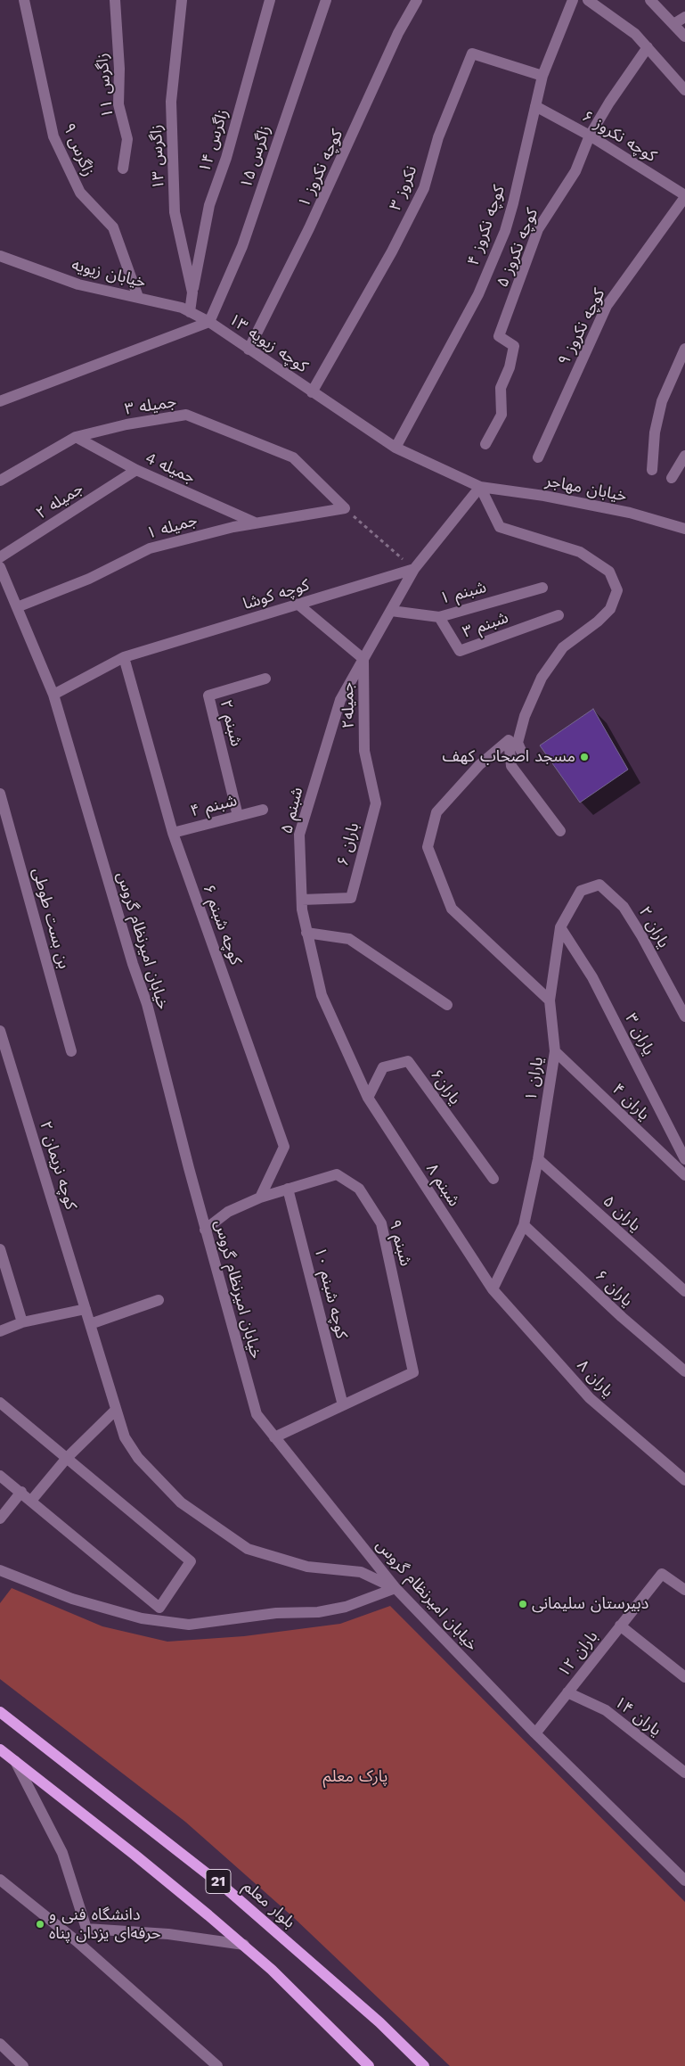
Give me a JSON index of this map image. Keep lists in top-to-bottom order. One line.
{"streets":{"main road":["21","بلوار معلم"],"street":["زاگرس ۱۱","کوچه نکروز ۶","زاگرس ۱۴","زاگرس ۹","زاگرس ۱۳","زاگرس ۱۵","کوچه نکروز ۱","نکروز ۳","کوچه نکروز ۴","کوچه نکروز ۵","خیابان زیویه","کوچه نکروز ۹","کوچه زیویه ۱۳","جمیله ۳","جمیله 4","خیابان مهاجر","جمیله ۲","جمیله ۱","شبنم ۱","کوچه کوشا","شبنم ۳","جمیله۲","شبنم ۲","شبنم ۴","شبنم ۵","باران ۶","بن بست طوطی","کوچه شبنم ۶","یاران ۲","خیابان امیرنظام گروس","یاران ۳","یاران ۱","یاران۶","یاران ۴","کوچه نریمان ۲","شبنم ۸","یاران ۵","شبنم ۹","یاران ۶","کوچه شبنم ۱۰","یاران ۸","باران ۱۲","یاران ۱۴"]},"crossings":[["کوچه نکروز ۶","کوچه نکروز ۴"],["کوچه نکروز ۶","کوچه نکروز ۵"],["کوچه نکروز ۶","کوچه نکروز ۹"],["زاگرس ۱۴","زاگرس ۱۳"],["زاگرس ۹","خیابان زیویه"],["زاگرس ۱۳","خیابان زیویه"],["زاگرس ۱۵","خیابان زیویه"],["زاگرس ۱۵","کوچه زیویه ۱۳"],["کوچه نکروز ۱","کوچه زیویه ۱۳"],["نکروز ۳","کوچه نکروز ۴"],["نکروز ۳","کوچه زیویه ۱۳"],["کوچه نکروز ۴","کوچه زیویه ۱۳"],["خیابان زیویه","کوچه زیویه ۱۳"],["کوچه زیویه ۱۳","خیابان مهاجر"],["جمیله ۳","جمیله 4"],["جمیله ۳","جمیله ۱"],["جمیله 4","جمیله ۲"],["جمیله 4","جمیله ۱"],["جمیله ۱","خیابان امیرنظام گروس"],["شبنم ۱","شبنم ۳"],["شبنم ۱","شبنم ۵"],["کوچه کوشا","شبنم ۵"],["کوچه کوشا","کوچه شبنم ۶"],["کوچه کوشا","خیابان امیرنظام گروس"],["جمیله۲","شبنم ۵"],["جمیله۲","باران ۶"],["شبنم ۲","شبنم ۴"],["شبنم ۴","کوچه شبنم ۶"],["شبنم ۵","باران ۶"],["شبنم ۵","یاران۶"],["شبنم ۵","شبنم ۸"],["کوچه شبنم ۶","شبنم ۹"],["یاران ۲","یاران ۱"],["خیابان امیرنظام گروس","کوچه نریمان ۲"],["خیابان امیرنظام گروس","شبنم ۹"],["خیابان امیرنظام گروس","باران ۱۲"],["یاران ۳","یاران ۱"],["یاران ۱","یاران ۴"],["یاران ۱","شبنم ۸"],["یاران ۱","یاران ۵"],["یاران ۱","یاران ۶"],["یاران ۱","یاران ۸"],["یاران۶","شبنم ۸"],["شبنم ۸","یاران ۸"],["شبنم ۹","کوچه شبنم ۱۰"],["باران ۱۲","یاران ۱۴"]],"parks":["پارک معلم"],"places":["مسجد اصحاب کهف","دبیرستان سلیمانی","دانشگاه فنی و حرفه‌ای یزدان پناه"]}
